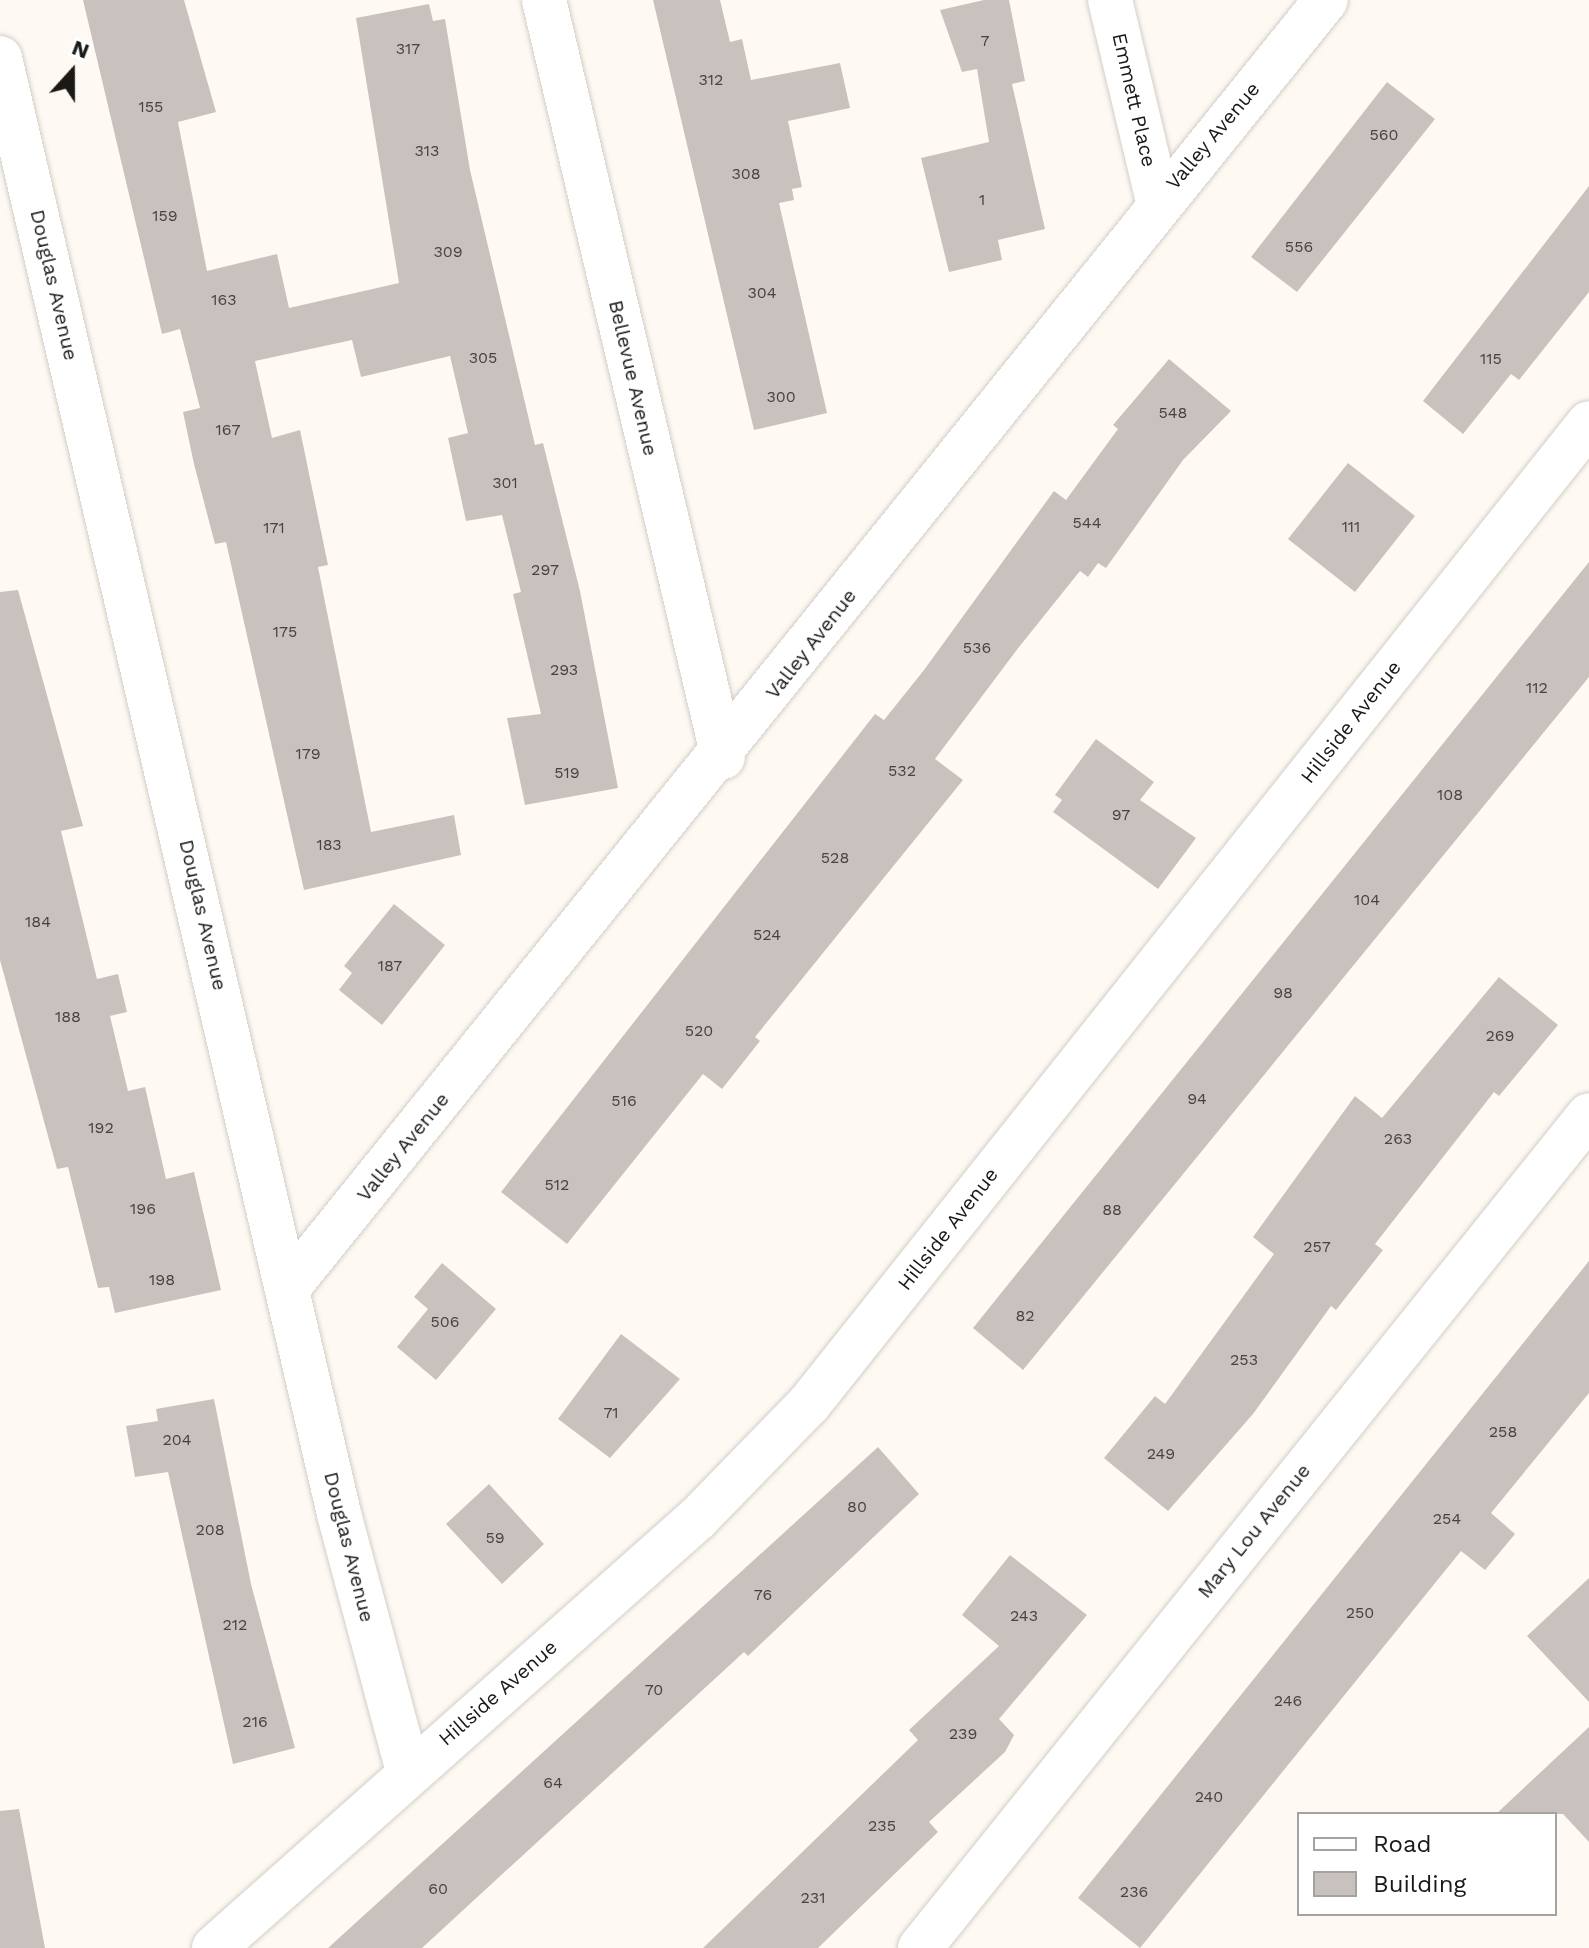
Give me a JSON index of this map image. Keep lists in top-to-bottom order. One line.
{"streets":{"street":["Emmett Place","Valley Avenue","Douglas Avenue","Bellevue Avenue","Hillside Avenue","Mary Lou Avenue"]},"crossings":[["Emmett Place","Valley Avenue"],["Valley Avenue","Douglas Avenue"],["Valley Avenue","Bellevue Avenue"],["Douglas Avenue","Hillside Avenue"]],"house_numbers":["7","317","312","155","560","313","308","1","159","556","309","304","163","305","115","300","548","167","301","544","111","171","297","175","536","293","112","179","532","519","108","97","183","528","104","184","524","187","98","188","520","269","94","516","192","263","512","196","88","257","198","82","506","253","71","258","204","249","80","254","208","59","76","250","243","212","70","246","216","239","64","240","235","60","236","231"],"legend":["Road","Building"],"north":"top"}
